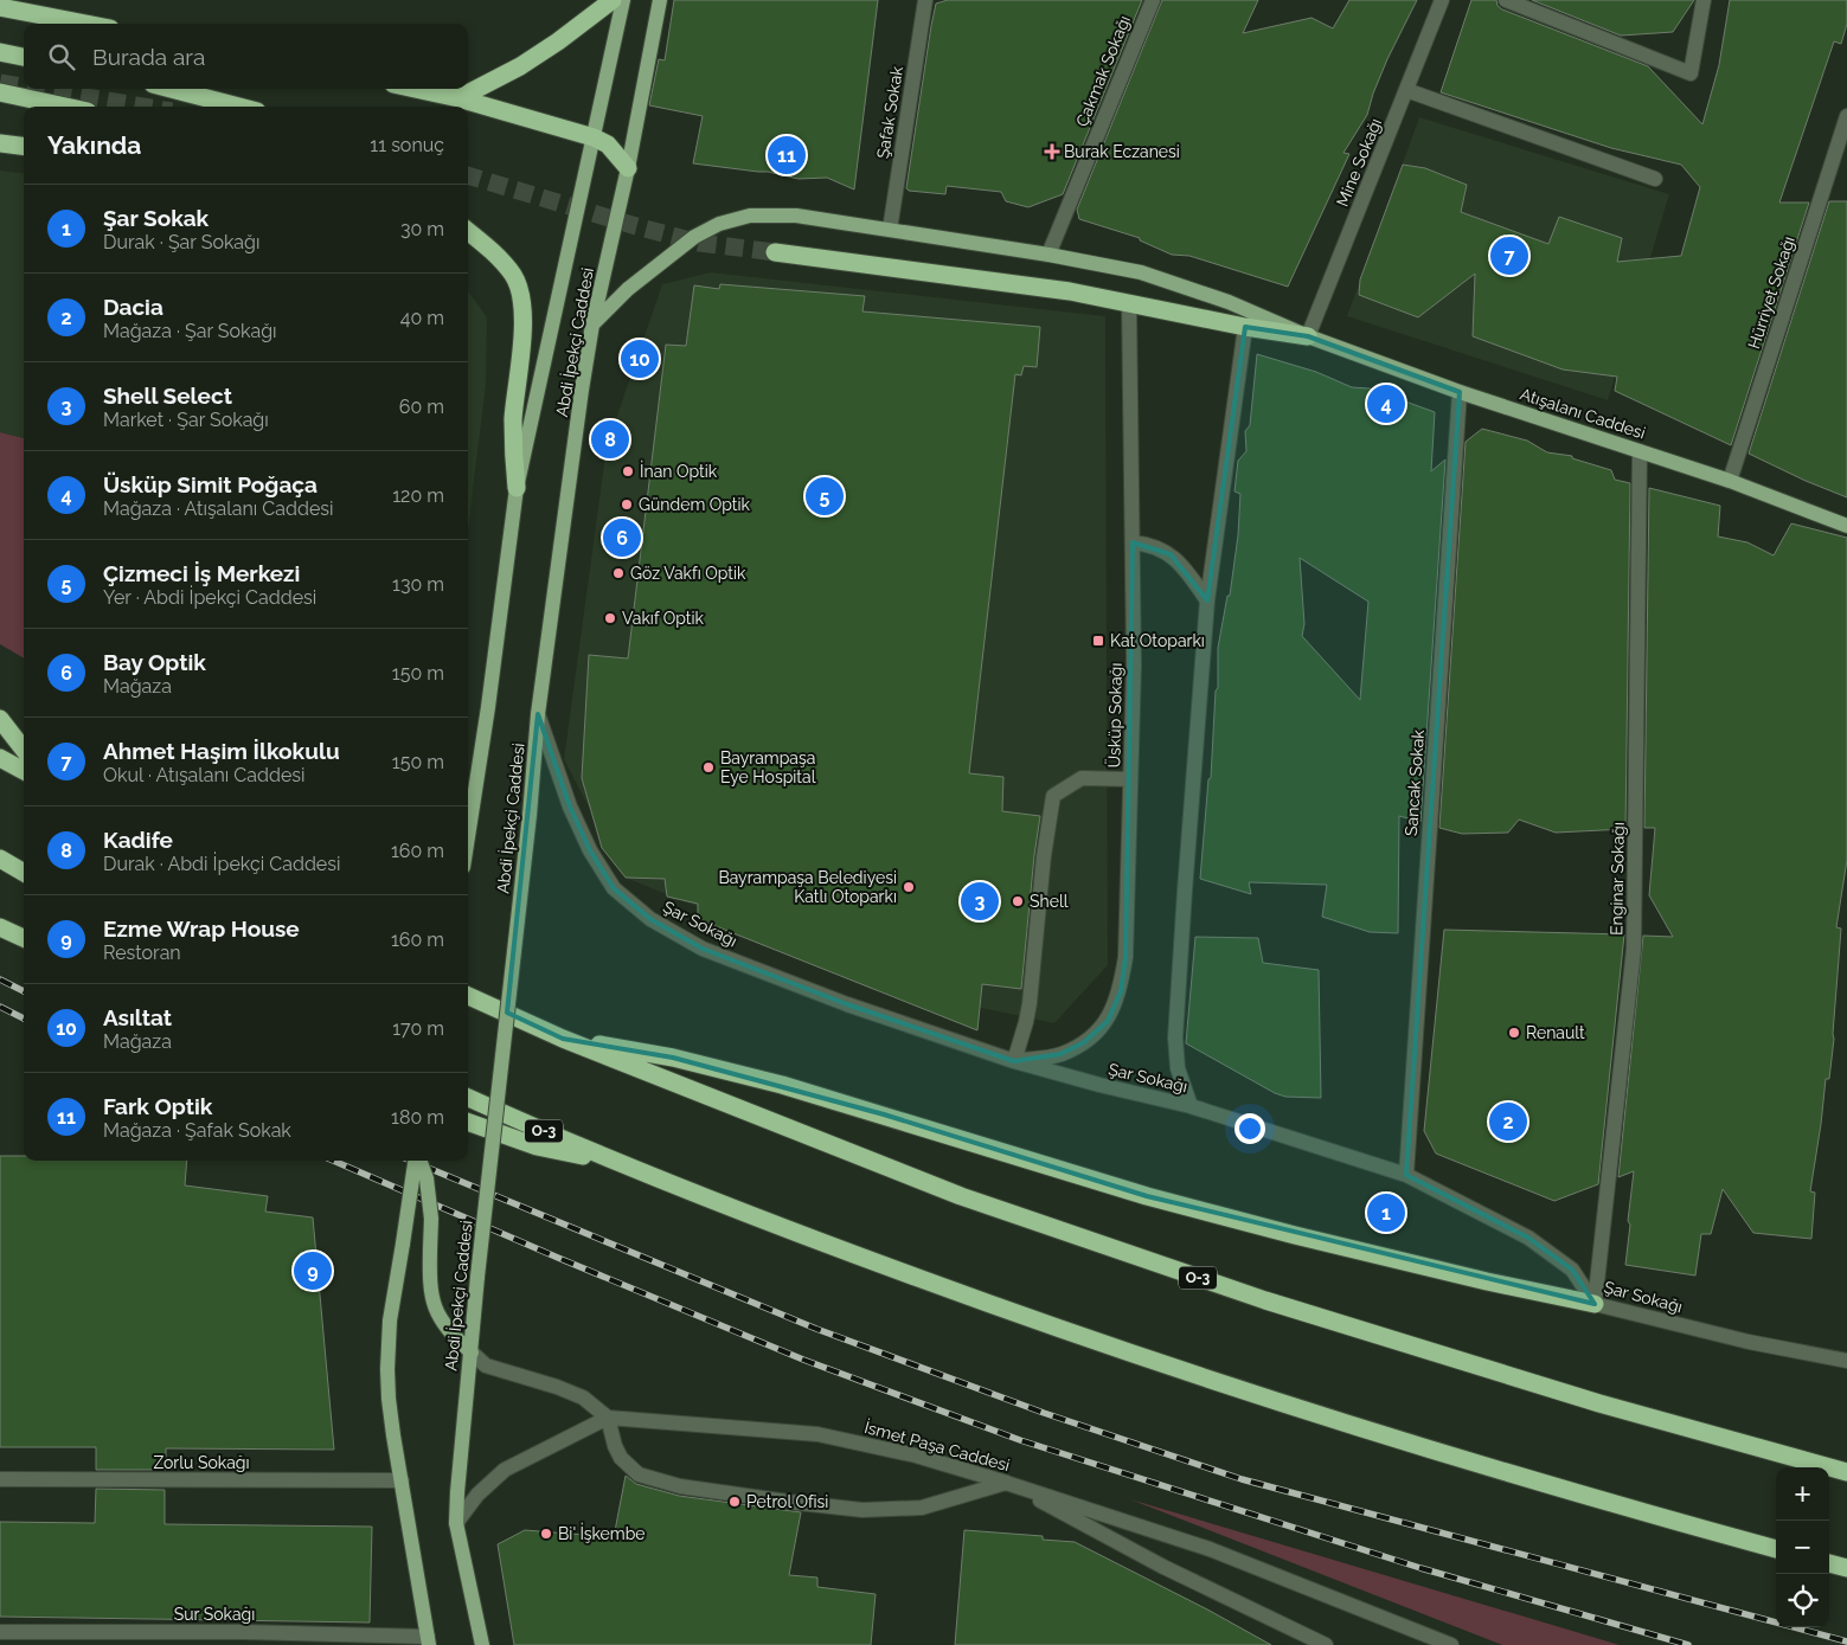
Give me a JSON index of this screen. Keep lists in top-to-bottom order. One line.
{"streets":{"highway":["O-3"],"main road":["Abdi İpekçi Caddesi","Atışalanı Caddesi"],"street":["Çakmak Sokağı","Şafak Sokak","Mine Sokağı","Hürriyet Sokağı","Üsküp Sokağı","Sancak Sokak","Enginar Sokağı","Şar Sokağı","İsmet Paşa Caddesi","Zorlu Sokağı","Sur Sokağı"]},"crossings":[["Çakmak Sokağı","Atışalanı Caddesi"],["Şafak Sokak","Atışalanı Caddesi"],["Mine Sokağı","Atışalanı Caddesi"],["Hürriyet Sokağı","Atışalanı Caddesi"],["Abdi İpekçi Caddesi","Atışalanı Caddesi"],["Abdi İpekçi Caddesi","Şar Sokağı"],["Atışalanı Caddesi","Sancak Sokak"],["Atışalanı Caddesi","Enginar Sokağı"],["Üsküp Sokağı","Şar Sokağı"],["Sancak Sokak","Şar Sokağı"],["Enginar Sokağı","Şar Sokağı"]],"places":{"health":["Burak Eczanesi"],"other":["İnan Optik","Gündem Optik","Göz Vakfı Optik","Vakıf Optik","Bayrampaşa Eye Hospital","Bayrampaşa Belediyesi Katlı Otoparkı","Shell","Renault","Petrol Ofisi","Bi' İşkembe"],"transit":["Kat Otoparkı"]},"page":{"search":"Burada ara","heading":["Yakında","11 sonuç"],"pins":["11","7","10","4","8","5","6","3","2","1","9"],"list":[{"mark":"1","name":"Şar Sokak","note":"Durak · Şar Sokağı","value":"30 m"},{"mark":"2","name":"Dacia","note":"Mağaza · Şar Sokağı","value":"40 m"},{"mark":"3","name":"Shell Select","note":"Market · Şar Sokağı","value":"60 m"},{"mark":"4","name":"Üsküp Simit Poğaça","note":"Mağaza · Atışalanı Caddesi","value":"120 m"},{"mark":"5","name":"Çizmeci İş Merkezi","note":"Yer · Abdi İpekçi Caddesi","value":"130 m"},{"mark":"6","name":"Bay Optik","note":"Mağaza","value":"150 m"},{"mark":"7","name":"Ahmet Haşim İlkokulu","note":"Okul · Atışalanı Caddesi","value":"150 m"},{"mark":"8","name":"Kadife","note":"Durak · Abdi İpekçi Caddesi","value":"160 m"},{"mark":"9","name":"Ezme Wrap House","note":"Restoran","value":"160 m"},{"mark":"10","name":"Asıltat","note":"Mağaza","value":"170 m"},{"mark":"11","name":"Fark Optik","note":"Mağaza · Şafak Sokak","value":"180 m"}],"map_buttons":["+","−"]}}
